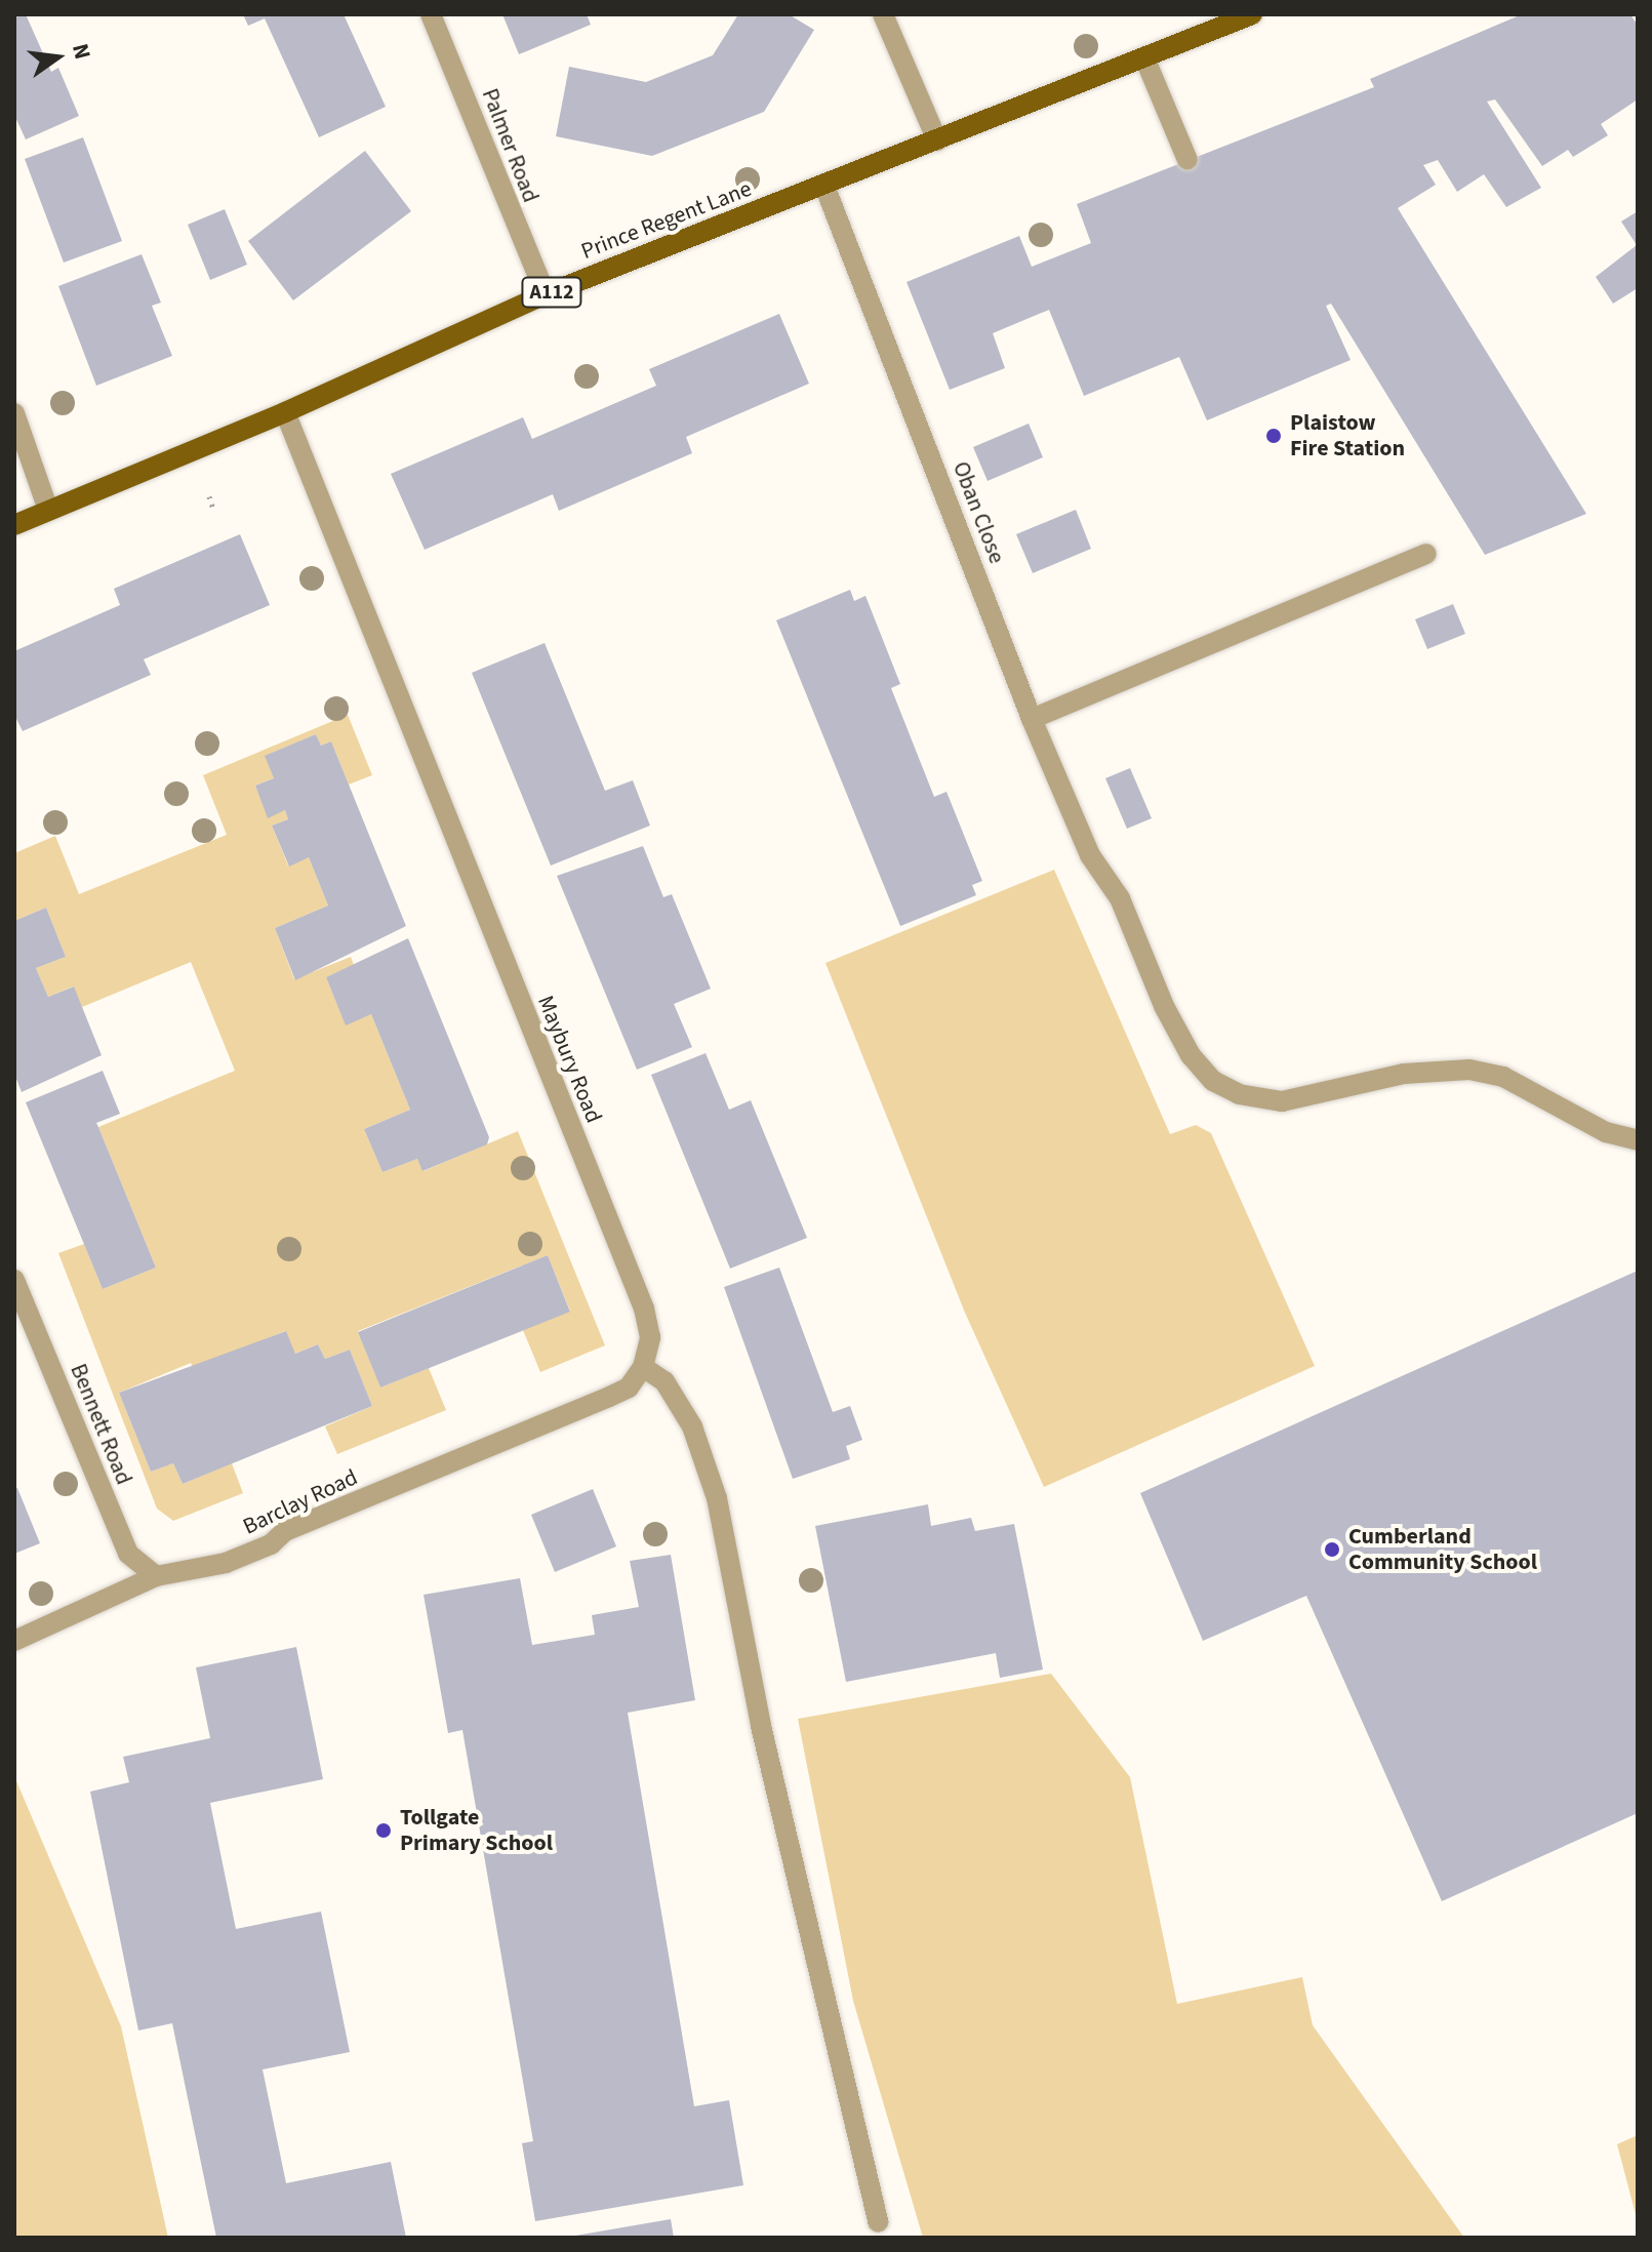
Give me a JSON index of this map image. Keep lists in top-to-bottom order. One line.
{"streets":{"main road":["Prince Regent Lane","A112"],"street":["Palmer Road","Oban Close","Maybury Road","Bennett Road","Barclay Road"]},"crossings":[["Palmer Road","Prince Regent Lane"],["Prince Regent Lane","Oban Close"],["Prince Regent Lane","Maybury Road"],["Maybury Road","Barclay Road"],["Bennett Road","Barclay Road"]],"places":["Plaistow Fire Station","Cumberland Community School","Tollgate Primary School"],"north":"right"}
